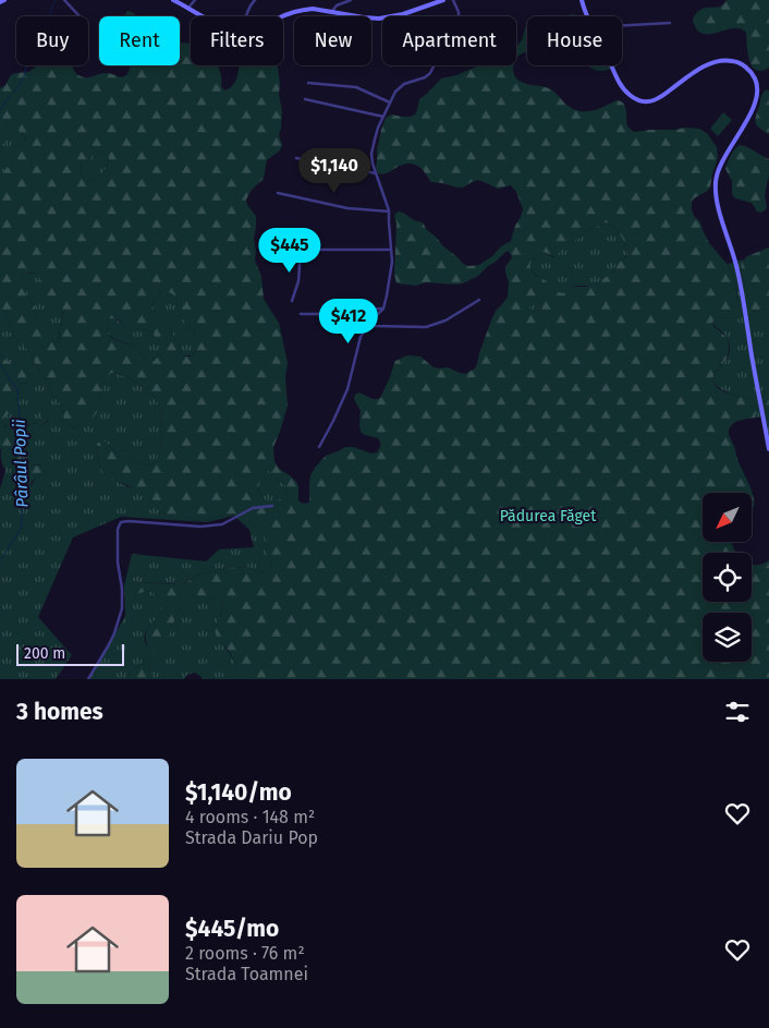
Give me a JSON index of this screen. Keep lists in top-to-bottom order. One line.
{"water":["Pârâul Popii"],"parks":["Pădurea Făget"],"scale_bar":"200 m","north":"bottom left","page":{"chip":["Buy","Rent","Filters","New","Apartment","House"],"price":["$1,140","$445","$412"],"scale":"200 m","heading":"3 homes","list":[{"name":"$1,140/mo","note":"4 rooms · 148 m² · Strada Dariu Pop"},{"name":"$445/mo","note":"2 rooms · 76 m² · Strada Toamnei"}]}}
